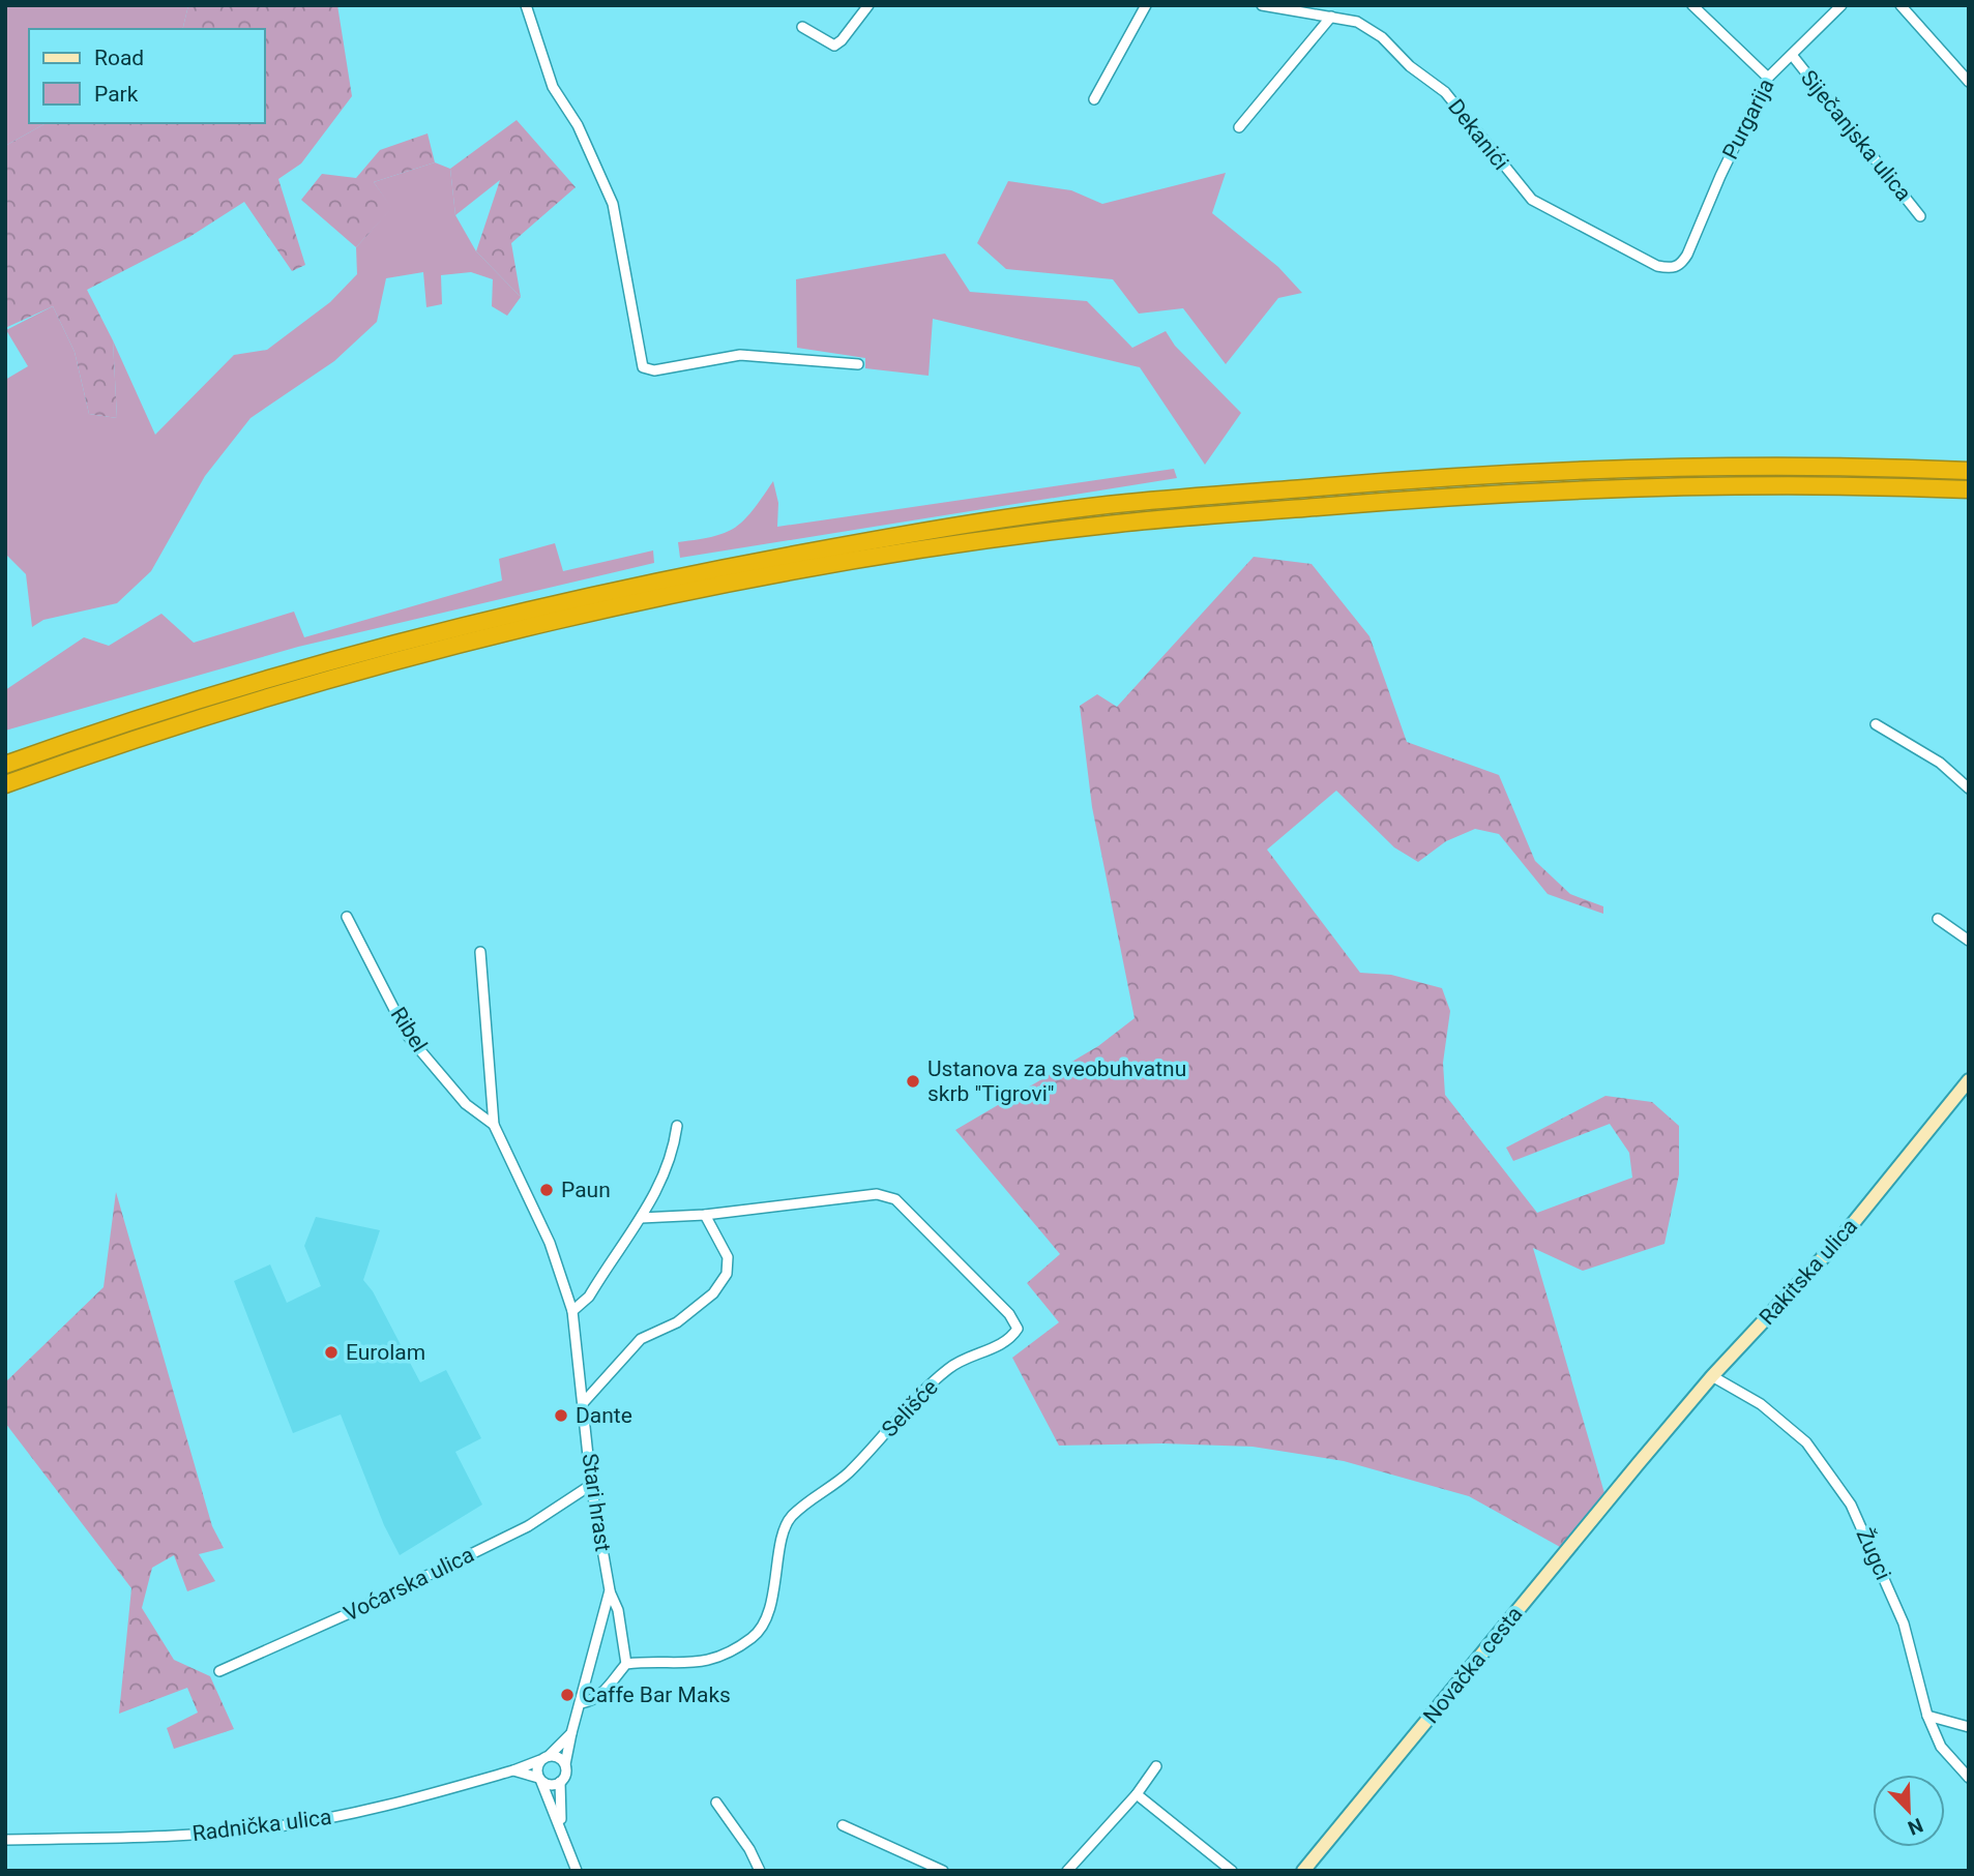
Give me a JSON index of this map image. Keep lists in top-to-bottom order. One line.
{"streets":{"street":["Purgarija","Dekanići","Siječanjska ulica","Ribel","Rakitska ulica","Selišće","Stari hrast","Žugci","Voćarska ulica","Novačka cesta","Radnička ulica"]},"crossings":[["Purgarija","Dekanići"],["Purgarija","Siječanjska ulica"],["Ribel","Stari hrast"],["Rakitska ulica","Žugci"],["Rakitska ulica","Novačka cesta"],["Stari hrast","Voćarska ulica"],["Stari hrast","Radnička ulica"]],"places":["Ustanova za sveobuhvatnu skrb \"Tigrovi\"","Paun","Eurolam","Dante","Caffe Bar Maks"],"legend":["Road","Park"],"north":"bottom right"}
